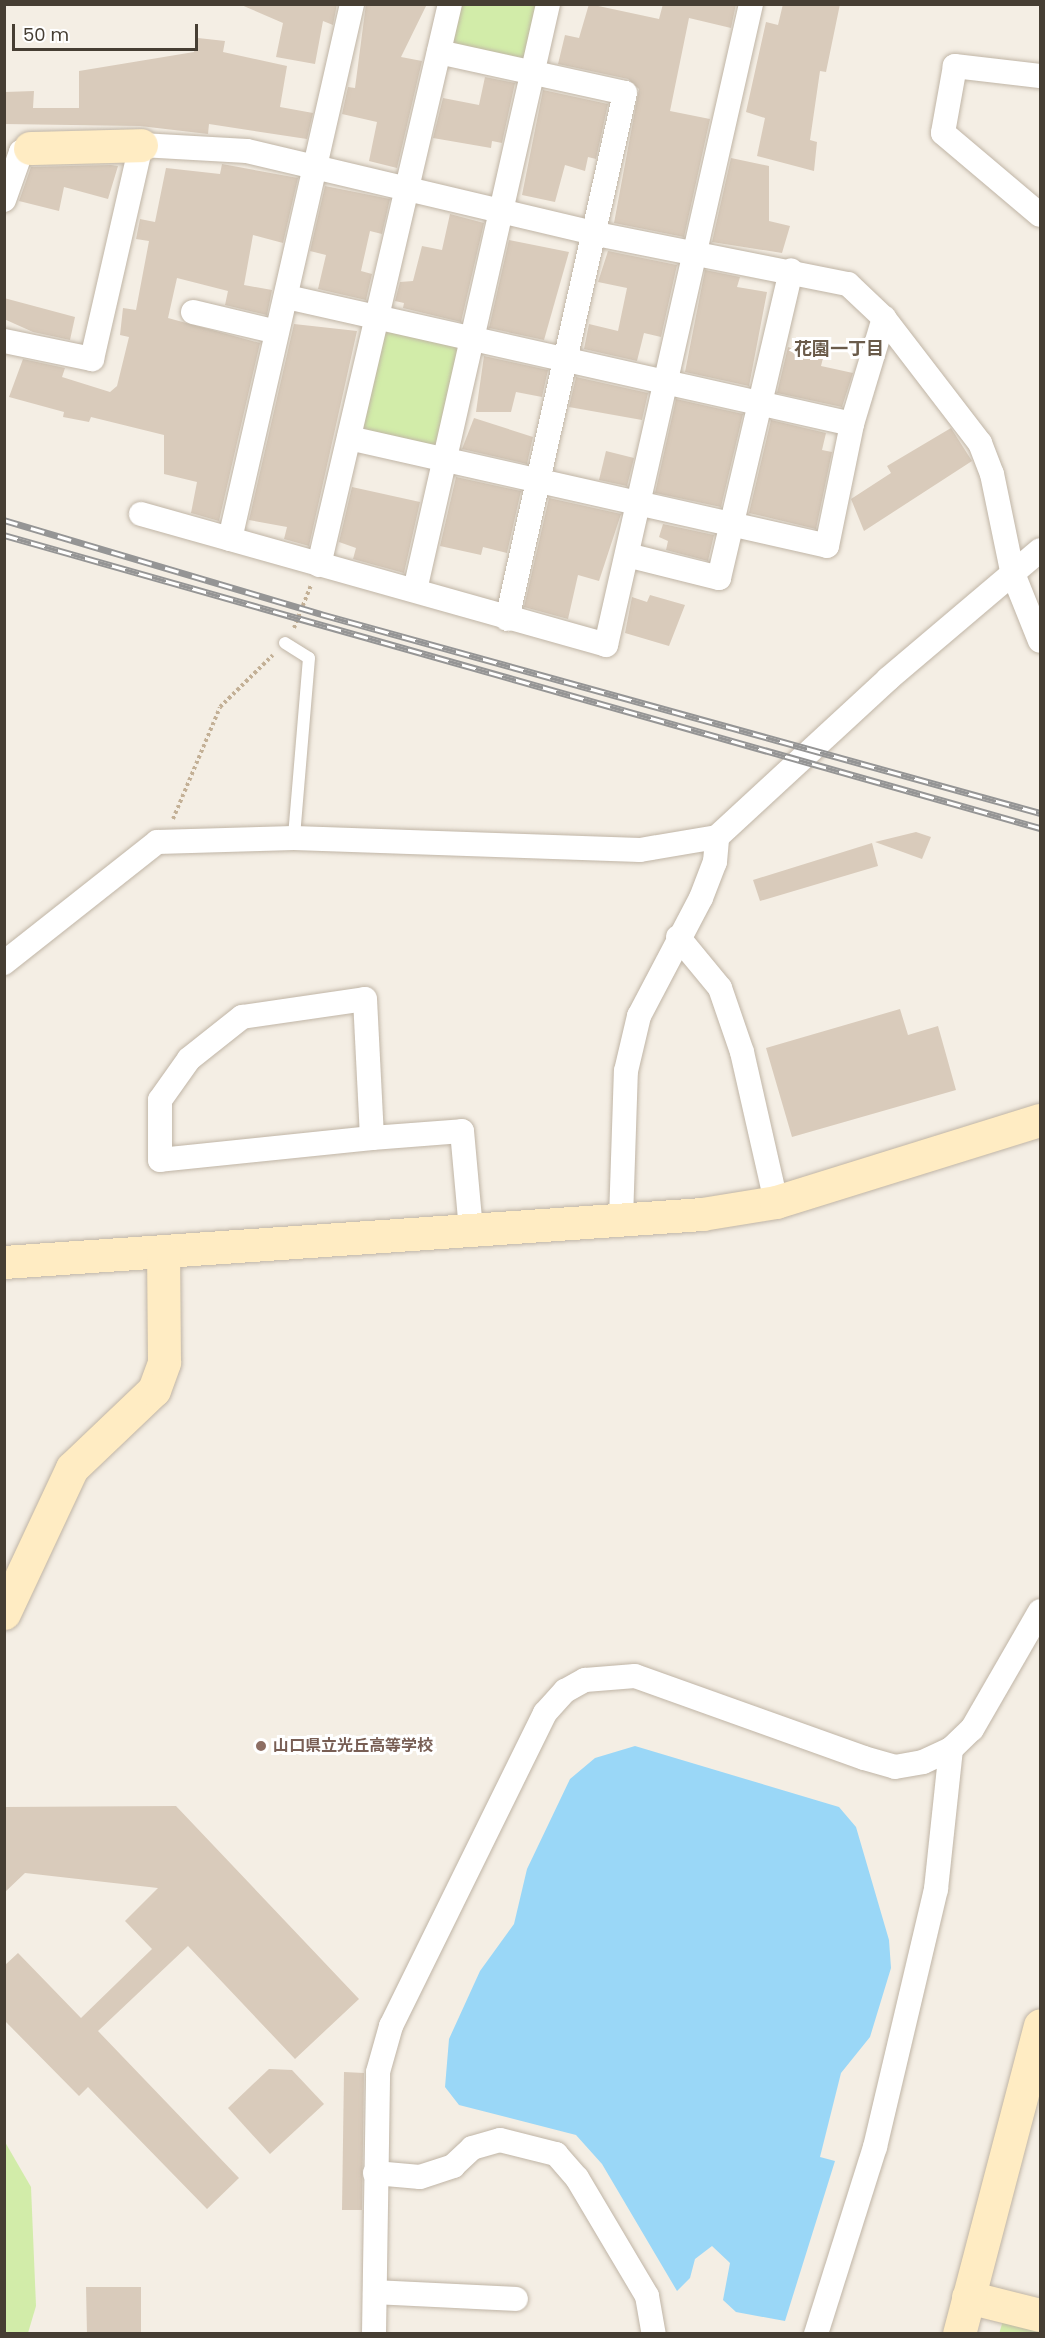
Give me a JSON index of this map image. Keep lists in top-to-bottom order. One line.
{"districts":["花園一丁目"],"places":["山口県立光丘高等学校"],"scale_bar":"50 m"}
